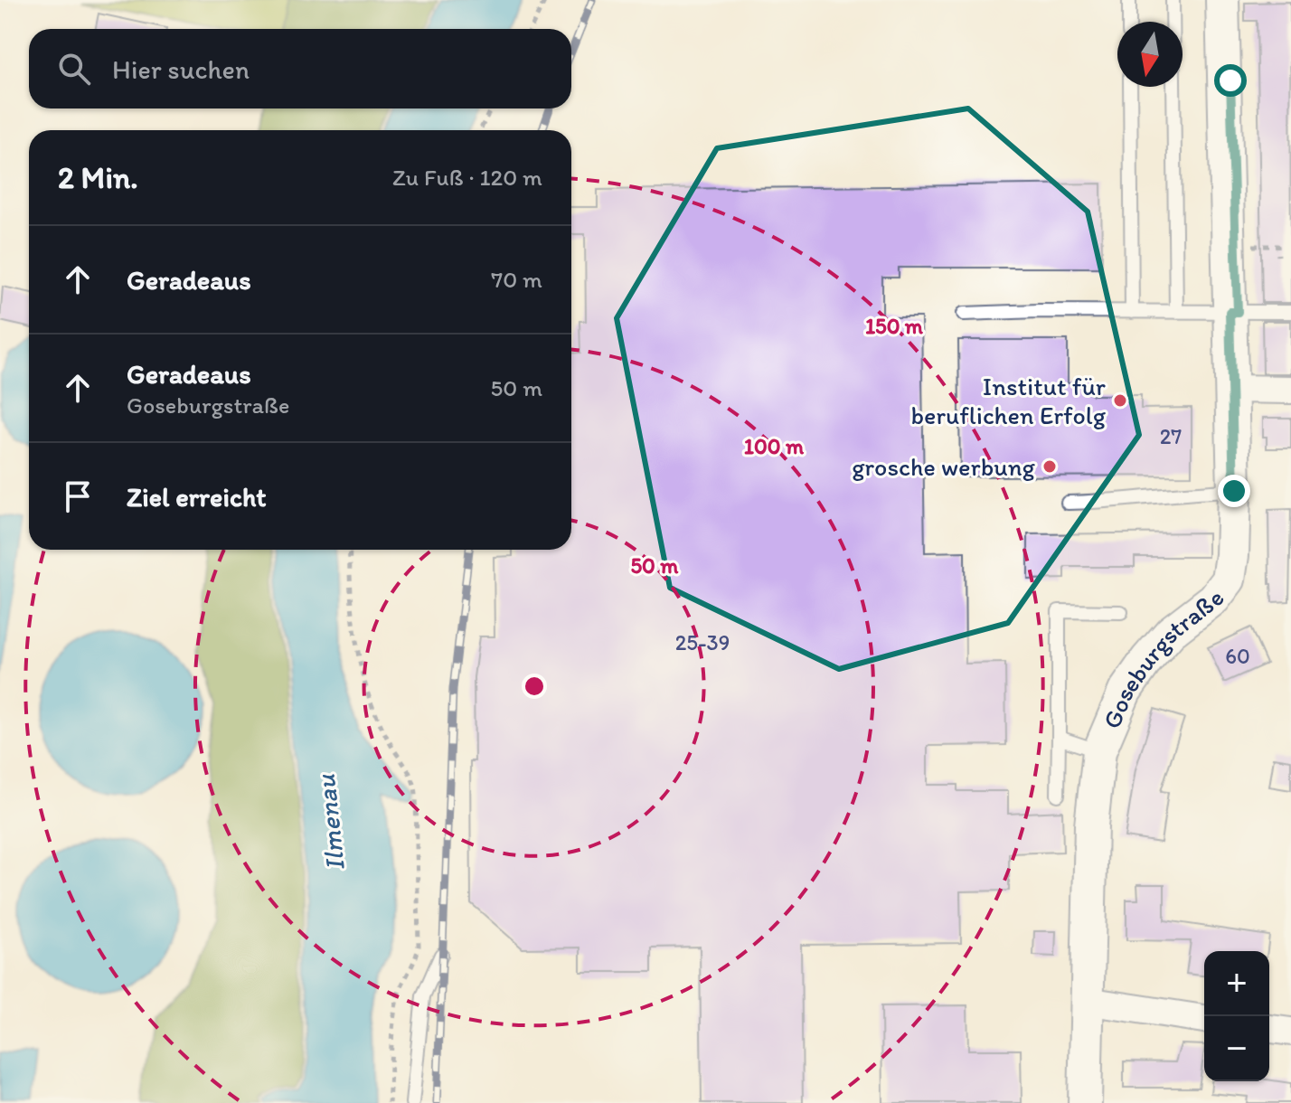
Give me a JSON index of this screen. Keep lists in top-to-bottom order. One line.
{"streets":{"street":["Goseburgstraße"]},"water":["Ilmenau"],"places":["Institut für beruflichen Erfolg","grosche werbung"],"house_numbers":["27","25-39","60"],"north":"bottom","page":{"search":"Hier suchen","heading":["2 Min.","Zu Fuß · 120 m"],"list":[["Geradeaus","70 m"],["Geradeaus","Goseburgstraße","50 m"],"Ziel erreicht"],"map_buttons":["+","−"]},"rings":["150 m","100 m","50 m"]}
